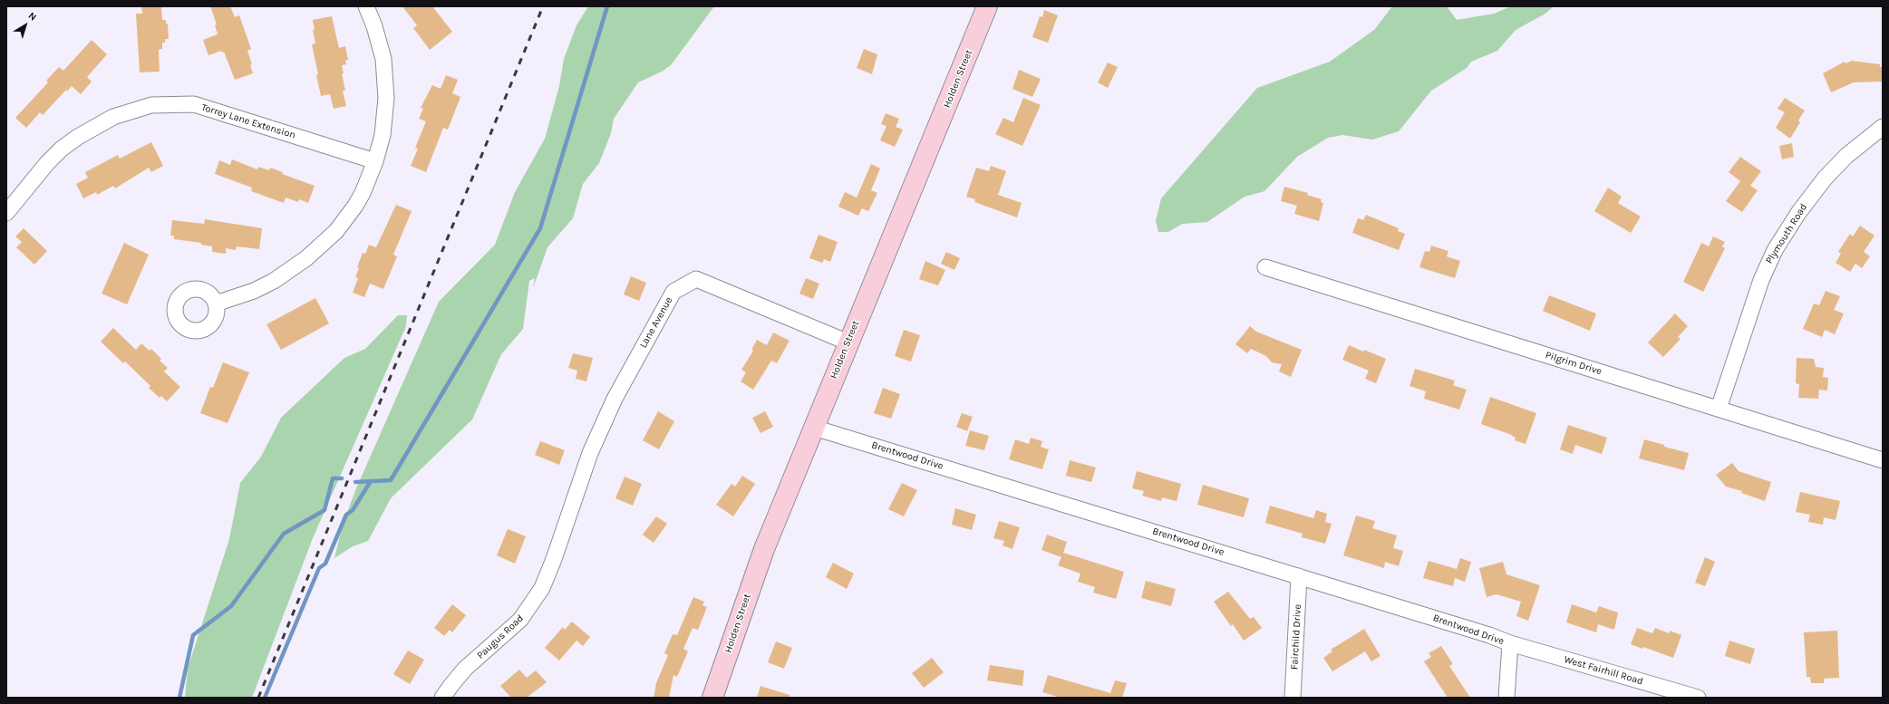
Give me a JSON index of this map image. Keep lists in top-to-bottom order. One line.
{"streets":{"main road":["Holden Street"],"street":["Torrey Lane Extension","Plymouth Road","Lane Avenue","Pilgrim Drive","Brentwood Drive","Paugus Road","Fairchild Drive","West Fairhill Road"]},"crossings":[["Holden Street","Lane Avenue"],["Holden Street","Brentwood Drive"],["Plymouth Road","Pilgrim Drive"],["Lane Avenue","Paugus Road"],["Brentwood Drive","Fairchild Drive"],["Brentwood Drive","West Fairhill Road"]],"north":"top right"}
